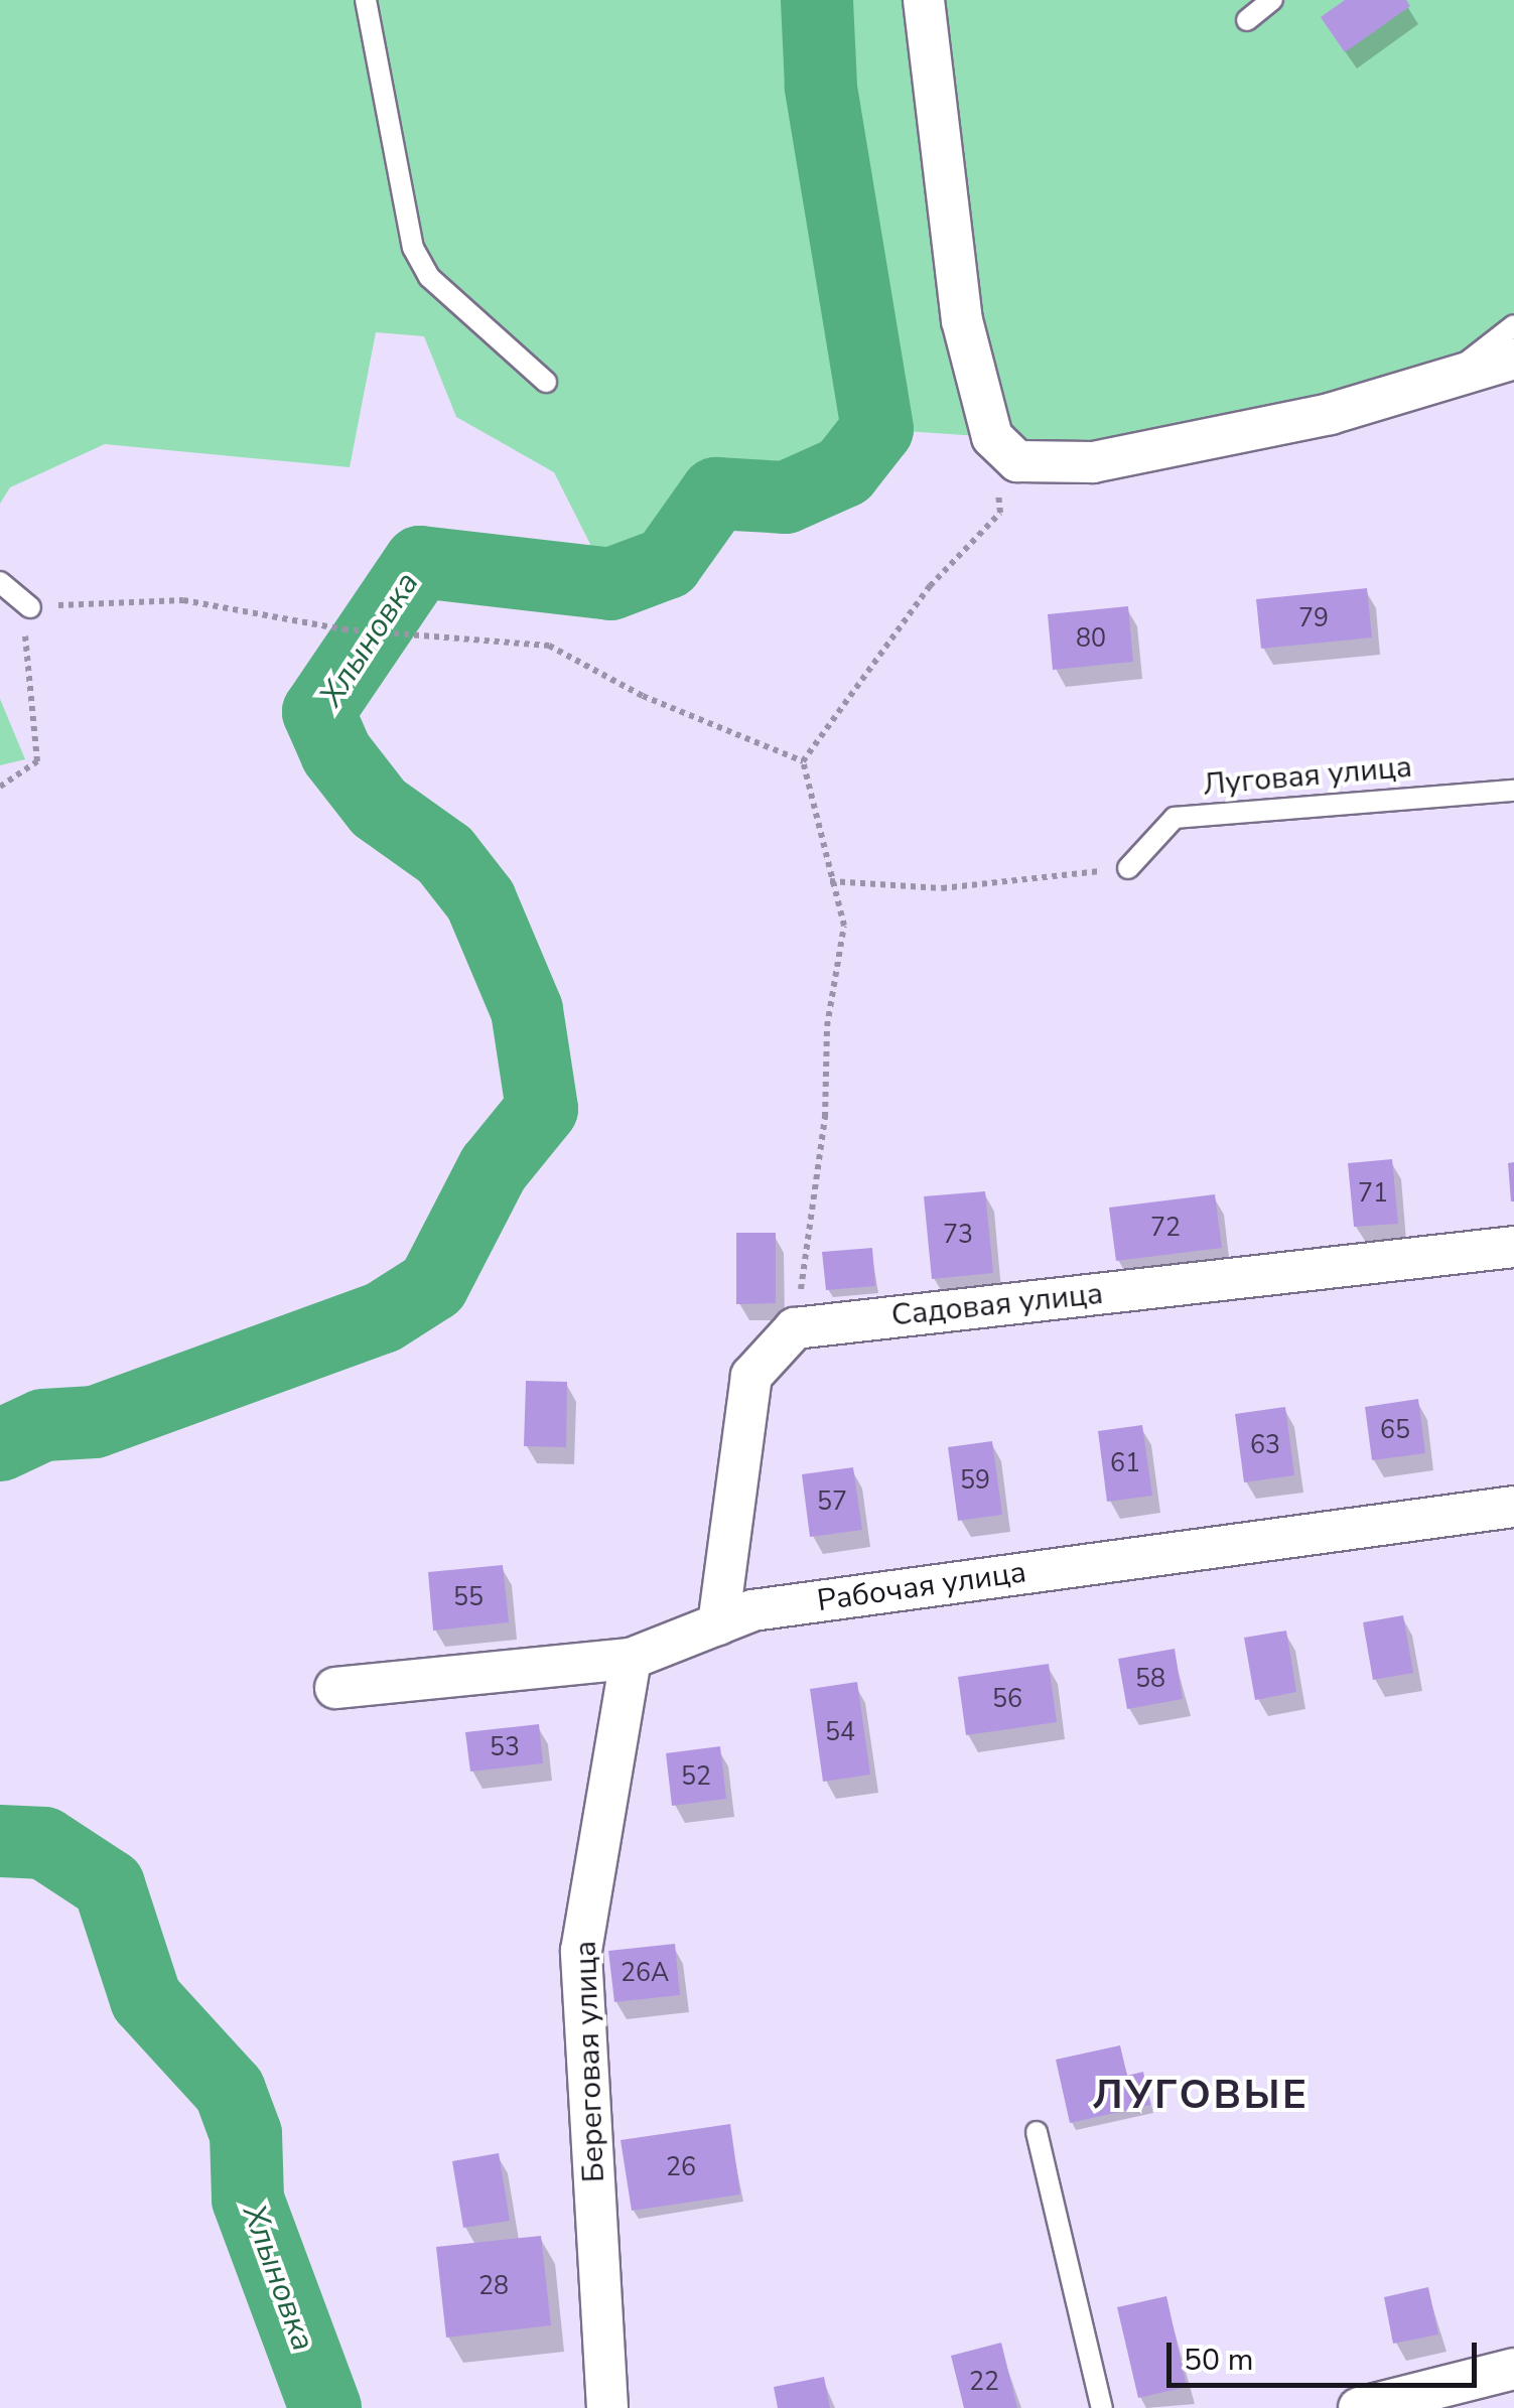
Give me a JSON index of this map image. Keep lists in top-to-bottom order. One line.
{"streets":{"street":["Садовая улица","Рабочая улица","Береговая улица"],"lane":["Луговая улица"]},"crossings":[["Рабочая улица","Береговая улица"]],"districts":["ЛУГОВЫЕ"],"water":["Хлыновка"],"house_numbers":["79","80","71","72","73","65","63","61","59","57","55","58","56","54","53","52","26А","26","28","22"],"scale_bar":"50 m"}
